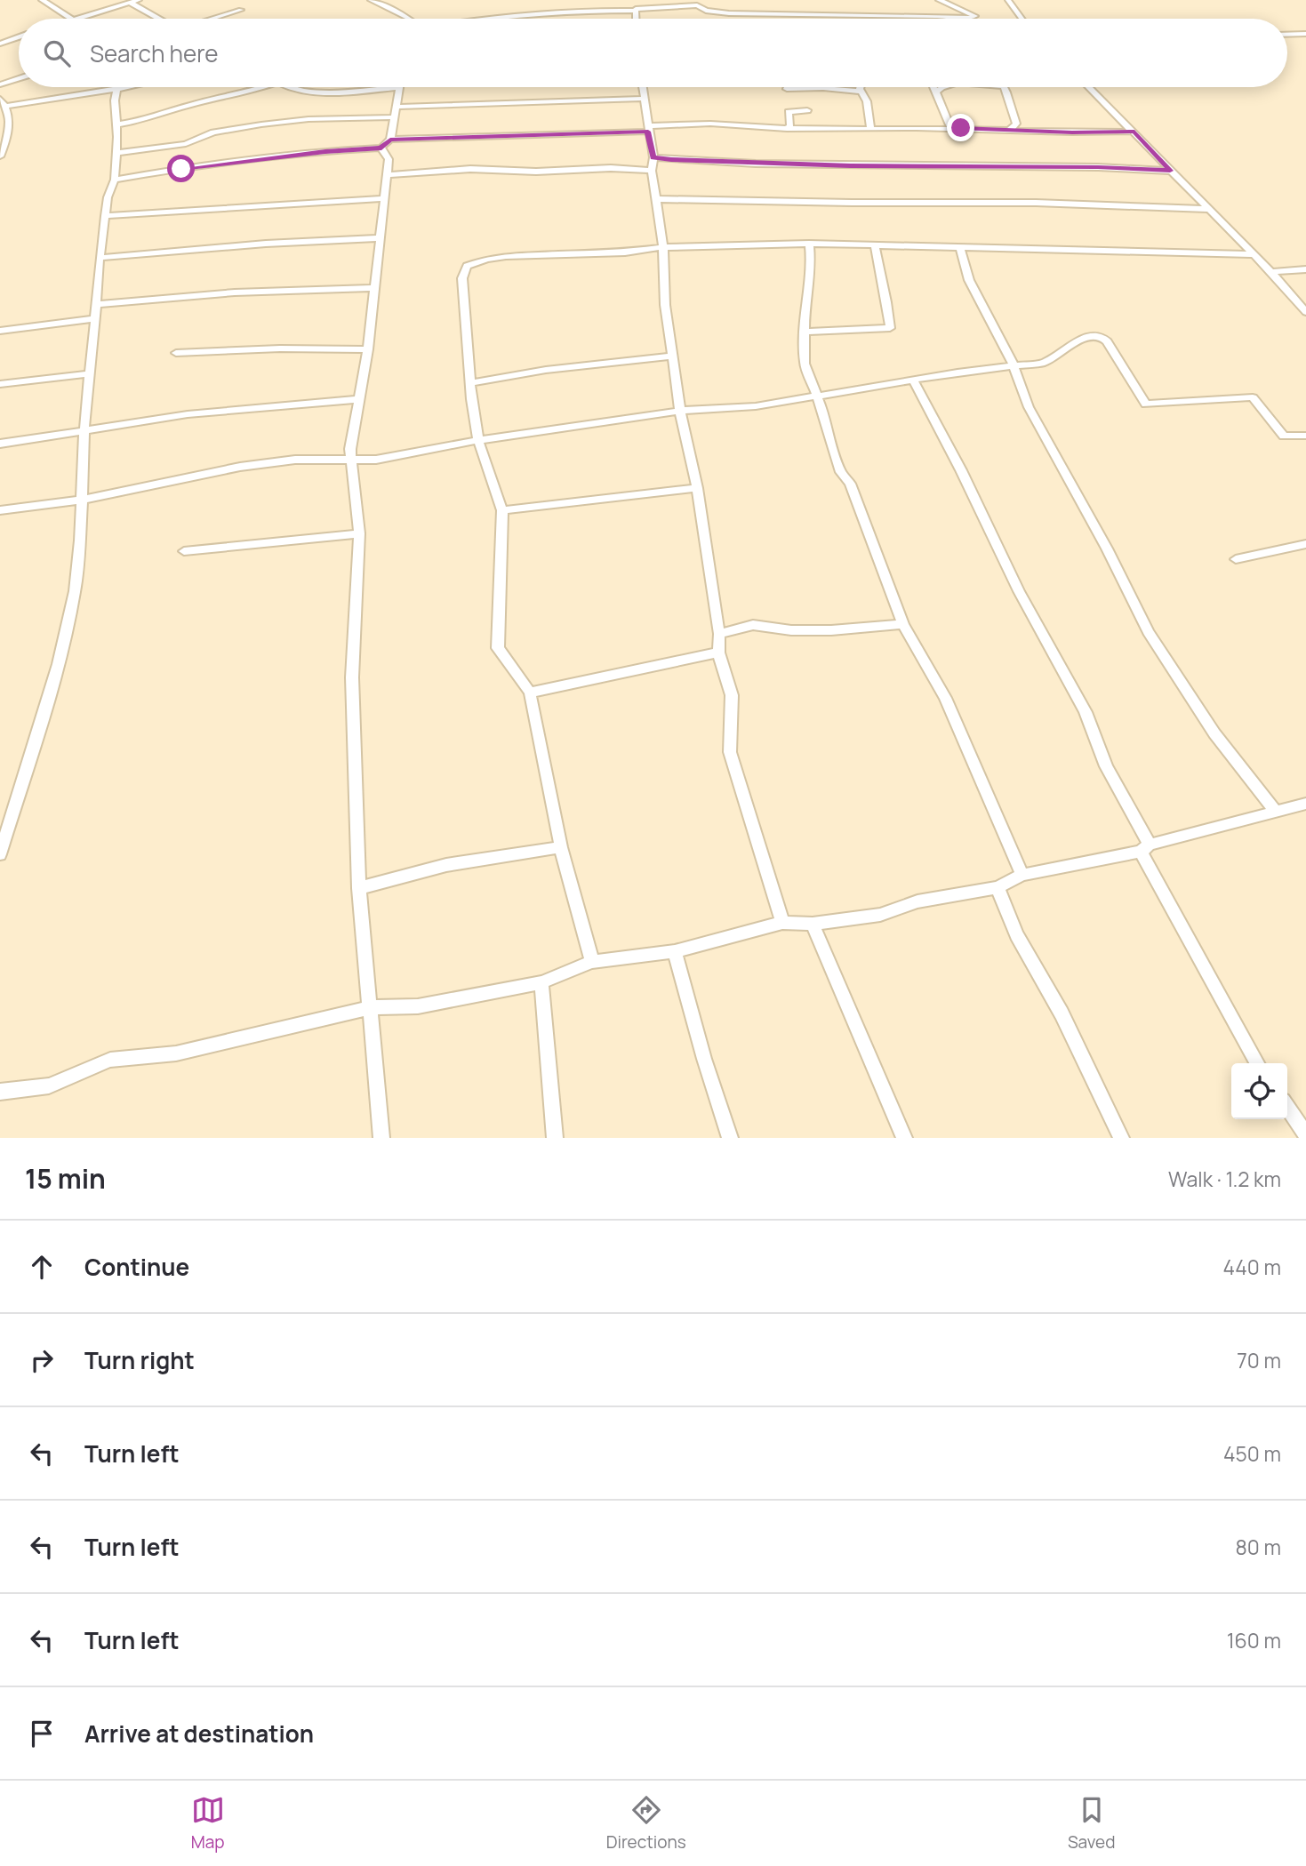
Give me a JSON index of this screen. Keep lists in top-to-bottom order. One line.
{"page":{"search":"Search here","heading":["15 min","Walk · 1.2 km"],"list":[["Continue","440 m"],["Turn right","70 m"],["Turn left","450 m"],["Turn left","80 m"],["Turn left","160 m"],"Arrive at destination"],"nav":["Map","Directions","Saved"]}}
